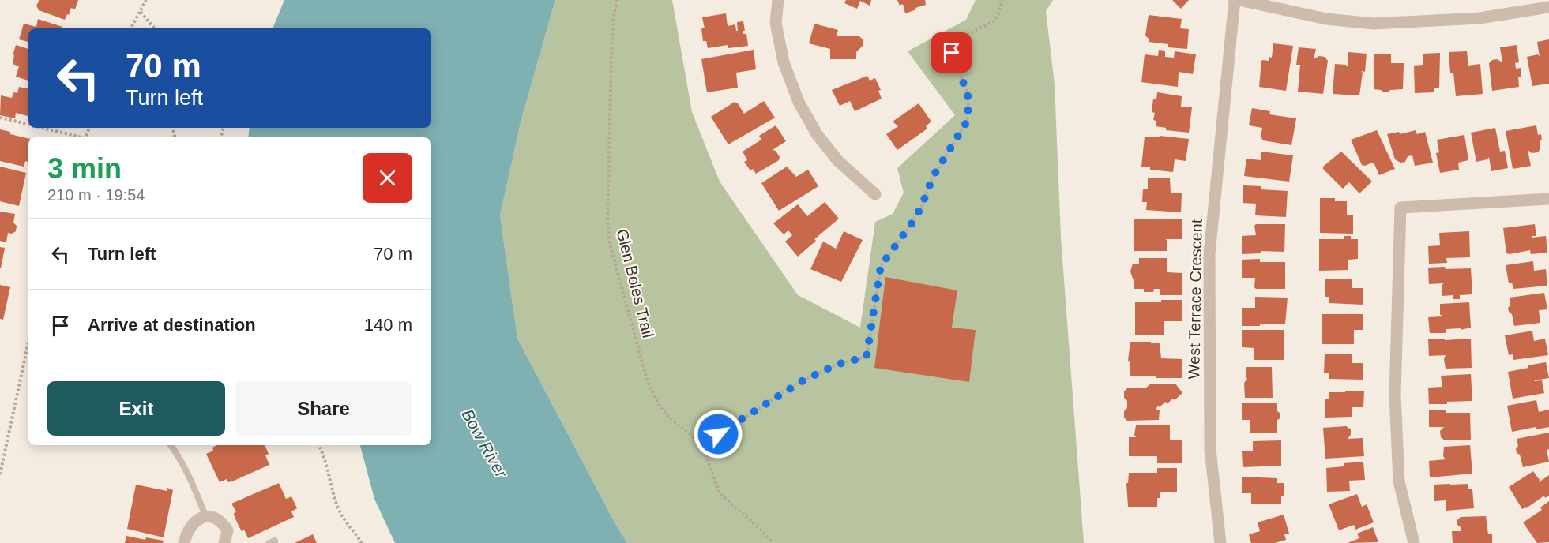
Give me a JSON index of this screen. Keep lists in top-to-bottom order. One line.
{"streets":{"street":["West Terrace Crescent"],"path":["Glen Boles Trail"]},"water":["Bow River"],"page":{"turn":["70 m","Turn left"],"heading":["3 min","210 m · 19:54"],"list":[{"name":"Turn left","value":"70 m"},{"name":"Arrive at destination","value":"140 m"}],"buttons":["Exit","Share"]}}
